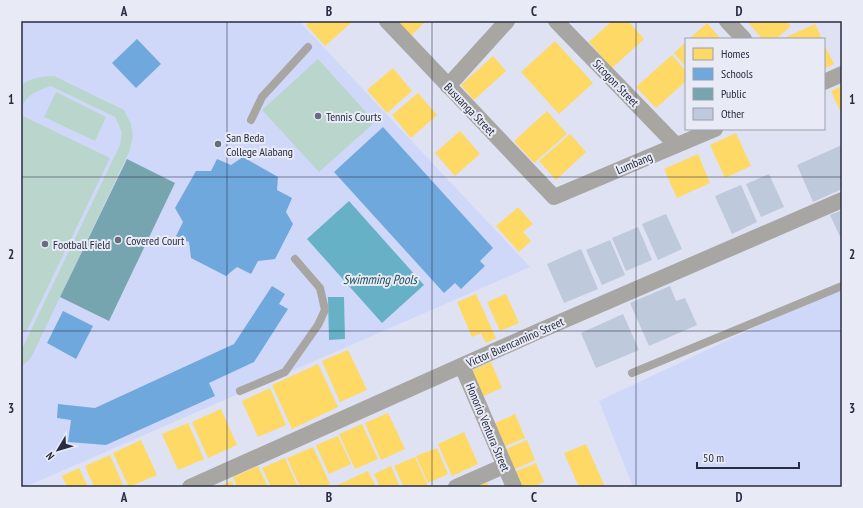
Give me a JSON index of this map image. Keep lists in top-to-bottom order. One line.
{"streets":{"street":["Sicogon Street","Busuanga Street","Lumbang","Victor Buencamino Street","Honorio Ventura Street"]},"crossings":[["Sicogon Street","Lumbang"],["Busuanga Street","Lumbang"],["Victor Buencamino Street","Honorio Ventura Street"]],"water":["Swimming Pools"],"places":["Tennis Courts","San Beda College Alabang","Covered Court","Football Field"],"legend":["Homes","Schools","Public","Other"],"scale_bar":"50 m","north":"bottom left","grid":{"columns":["A","B","C","D"],"rows":["1","2","3"]}}
